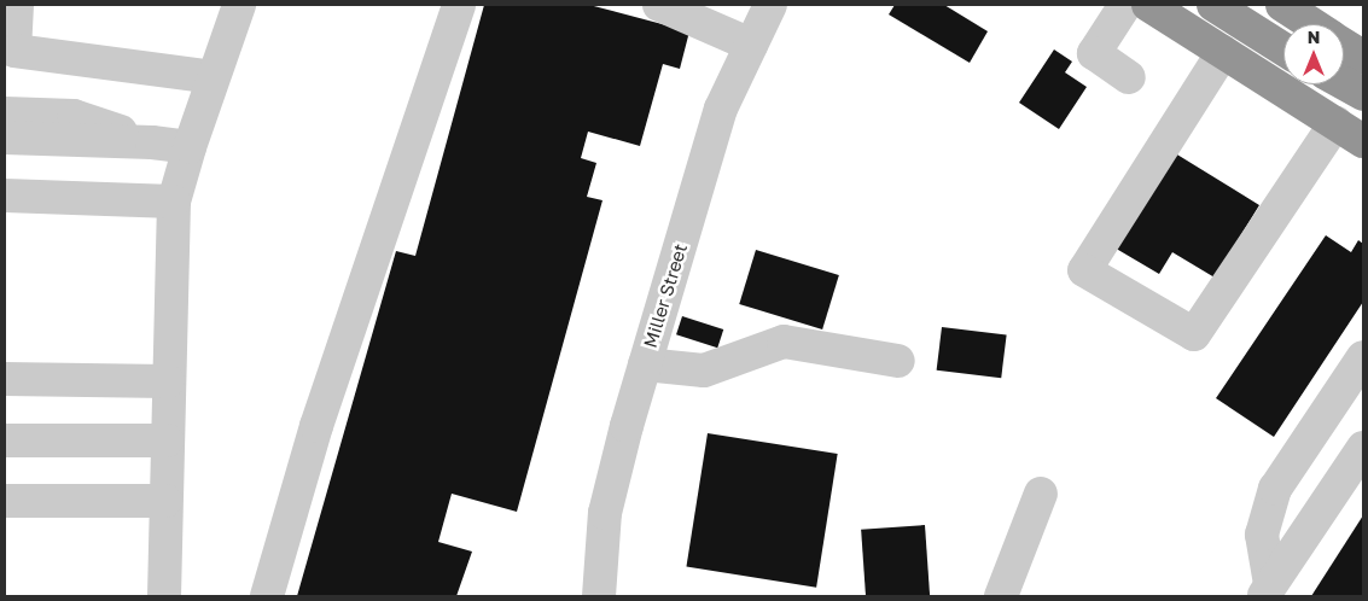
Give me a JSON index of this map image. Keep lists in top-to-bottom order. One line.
{"streets":{"street":["Miller Street"]},"north":"top"}
